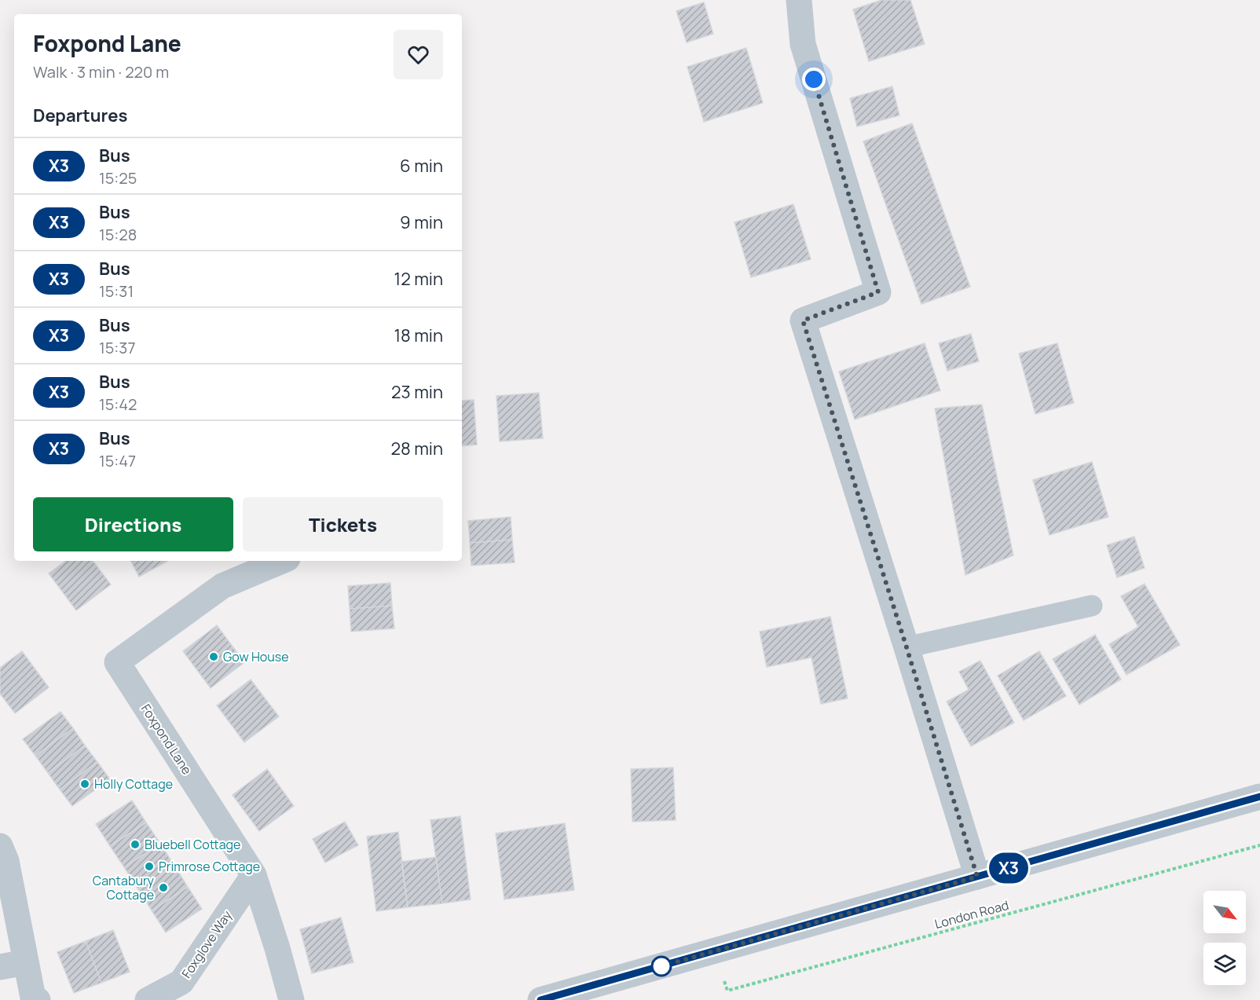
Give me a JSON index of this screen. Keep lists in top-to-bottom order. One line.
{"streets":{"street":["Foxpond Lane","Foxglove Way"],"path":["London Road"]},"crossings":[["Foxpond Lane","Foxglove Way"]],"places":["Gow House","Holly Cottage","Bluebell Cottage","Primrose Cottage","Cantabury Cottage"],"lines":["bus line X3"],"north":"bottom right","page":{"on_map":"X3","heading":[["Foxpond Lane","Walk · 3 min · 220 m"],"Departures"],"list":[{"mark":"X3","name":"Bus","note":"15:25","value":"6 min"},{"mark":"X3","name":"Bus","note":"15:28","value":"9 min"},{"mark":"X3","name":"Bus","note":"15:31","value":"12 min"},{"mark":"X3","name":"Bus","note":"15:37","value":"18 min"},{"mark":"X3","name":"Bus","note":"15:42","value":"23 min"},{"mark":"X3","name":"Bus","note":"15:47","value":"28 min"}],"buttons":["Directions","Tickets"]}}
